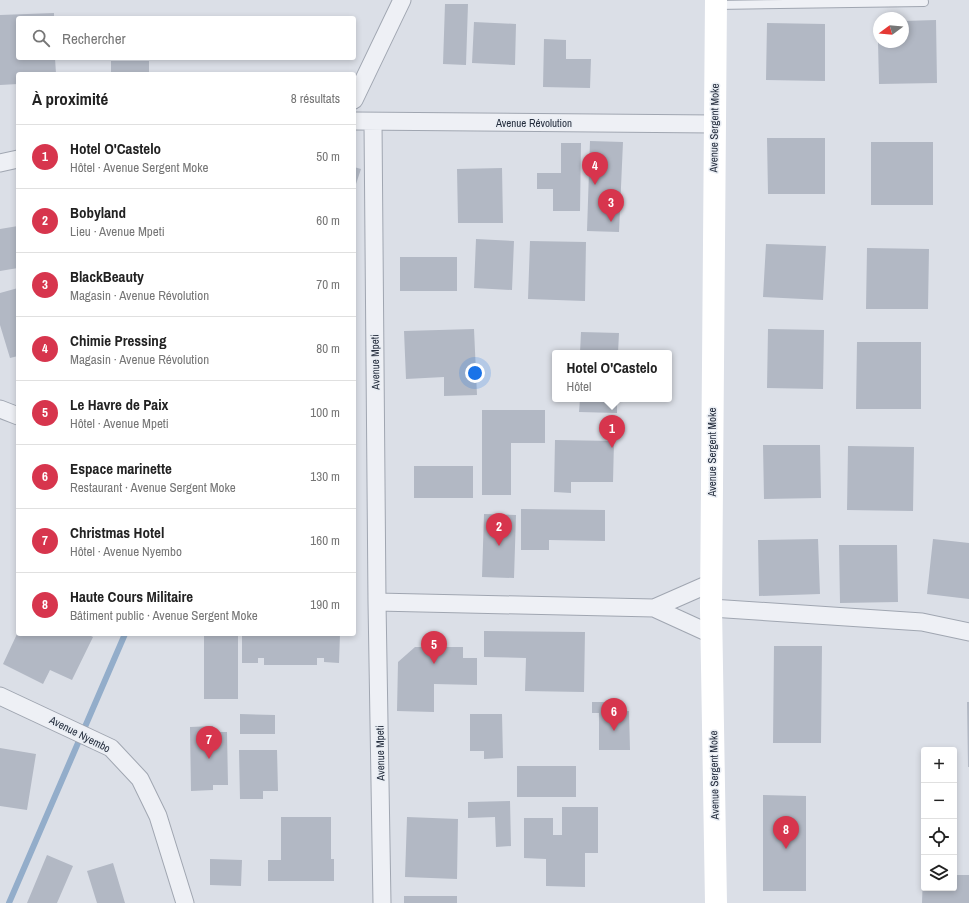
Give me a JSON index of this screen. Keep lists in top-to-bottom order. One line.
{"streets":{"main road":["Avenue Sergent Moke"],"street":["Avenue Révolution","Avenue Mpeti","Avenue Nyembo"]},"crossings":[["Avenue Révolution","Avenue Sergent Moke"],["Avenue Révolution","Avenue Mpeti"]],"north":"left","page":{"search":"Rechercher","heading":["À proximité","8 résultats"],"list":[{"mark":"1","name":"Hotel O'Castelo","note":"Hôtel · Avenue Sergent Moke","value":"50 m"},{"mark":"2","name":"Bobyland","note":"Lieu · Avenue Mpeti","value":"60 m"},{"mark":"3","name":"BlackBeauty","note":"Magasin · Avenue Révolution","value":"70 m"},{"mark":"4","name":"Chimie Pressing","note":"Magasin · Avenue Révolution","value":"80 m"},{"mark":"5","name":"Le Havre de Paix","note":"Hôtel · Avenue Mpeti","value":"100 m"},{"mark":"6","name":"Espace marinette","note":"Restaurant · Avenue Sergent Moke","value":"130 m"},{"mark":"7","name":"Christmas Hotel","note":"Hôtel · Avenue Nyembo","value":"160 m"},{"mark":"8","name":"Haute Cours Militaire","note":"Bâtiment public · Avenue Sergent Moke","value":"190 m"}],"pins":["4","3","1","2","5","6","7","8"],"popup":["Hotel O'Castelo","Hôtel"],"map_buttons":["+","−"]}}
